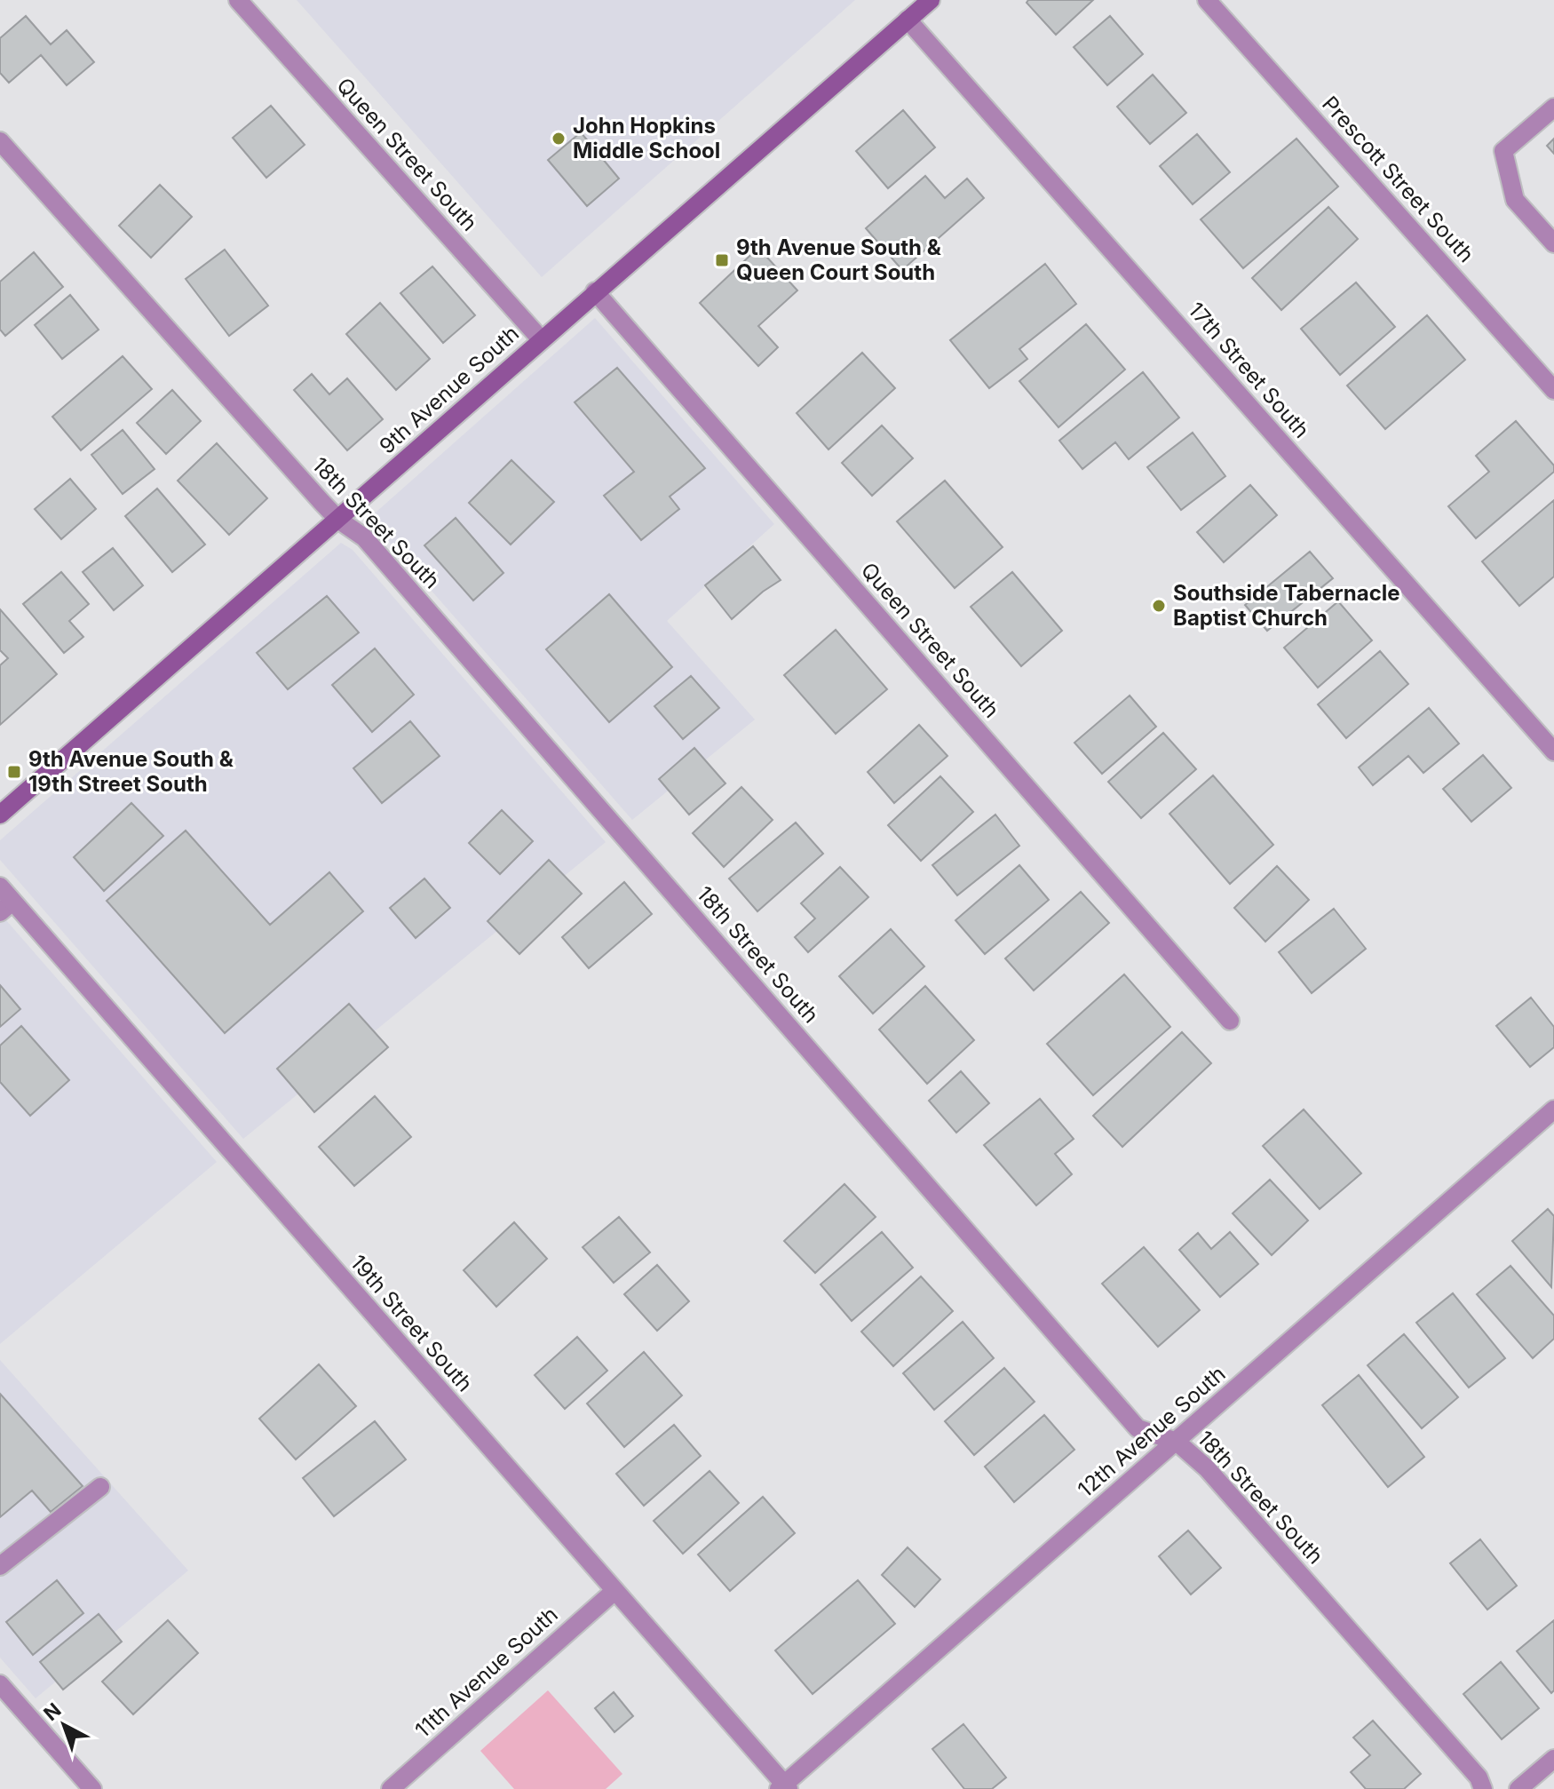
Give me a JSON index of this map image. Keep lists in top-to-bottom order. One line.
{"streets":{"street":["Queen Street South","Prescott Street South","17th Street South","9th Avenue South","18th Street South","19th Street South","12th Avenue South","11th Avenue South"]},"crossings":[["Queen Street South","9th Avenue South"],["17th Street South","9th Avenue South"],["9th Avenue South","18th Street South"],["18th Street South","12th Avenue South"],["19th Street South","12th Avenue South"],["19th Street South","11th Avenue South"]],"places":{"other":["John Hopkins Middle School","Southside Tabernacle Baptist Church"],"transit":["9th Avenue South & Queen Court South","9th Avenue South & 19th Street South"]},"north":"top left"}
